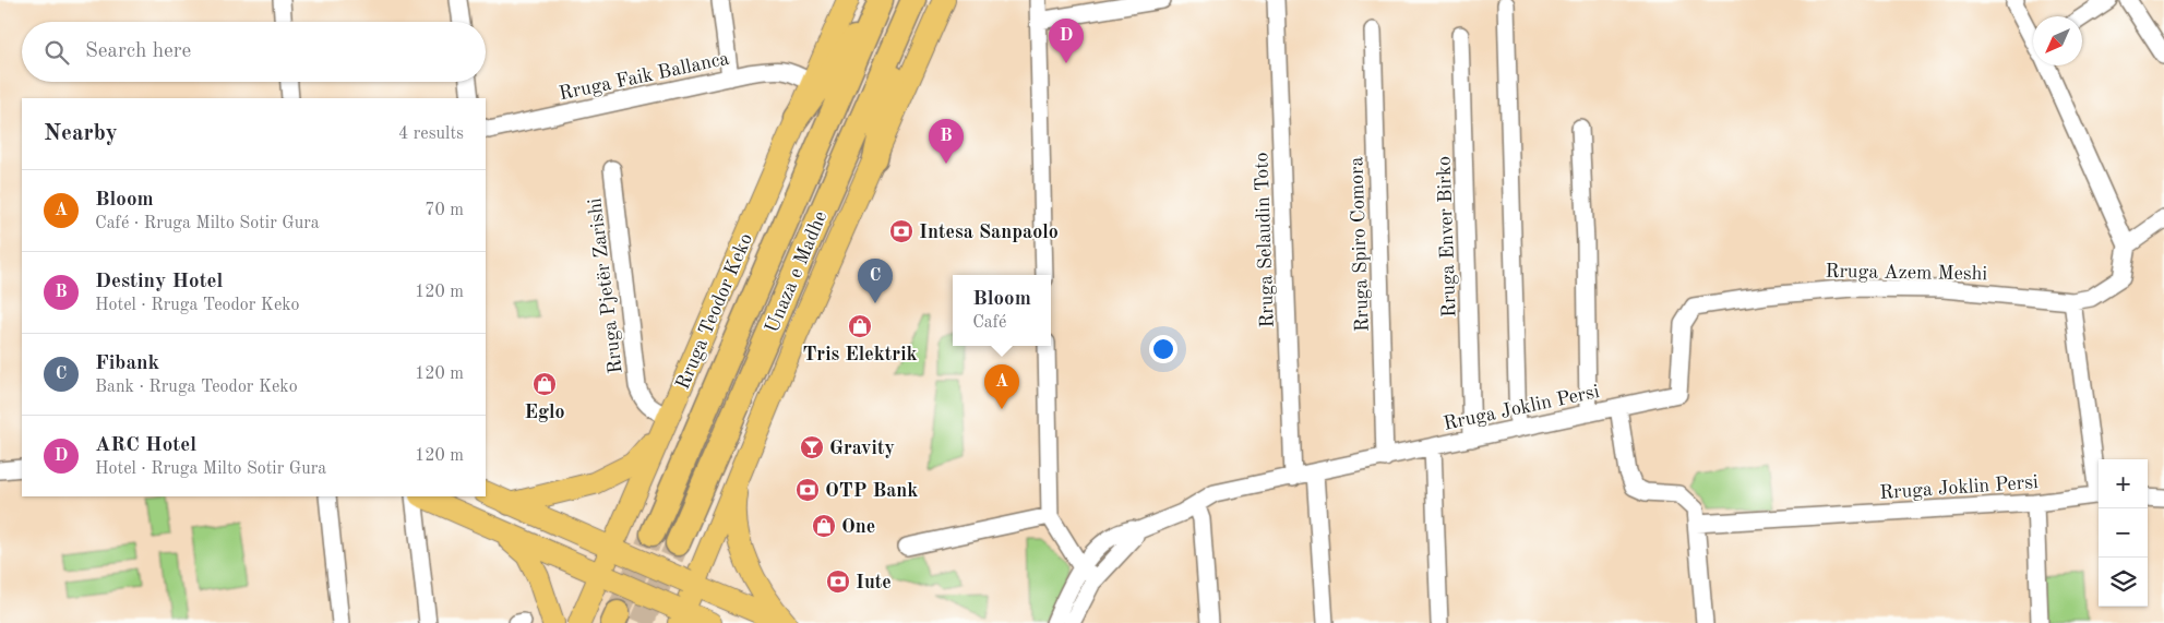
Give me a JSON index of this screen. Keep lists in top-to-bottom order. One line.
{"streets":{"highway":["Unaza e Madhe"],"main road":["Rruga Teodor Keko"],"street":["Rruga Faik Ballanca","Rruga Enver Birko","Rruga Selaudin Toto","Rruga Spiro Comora","Rruga Azem Meshi","Rruga Pjetër Zarishi","Rruga Joklin Persi"]},"crossings":[["Rruga Faik Ballanca","Rruga Teodor Keko"],["Rruga Enver Birko","Rruga Joklin Persi"],["Rruga Selaudin Toto","Rruga Joklin Persi"],["Rruga Spiro Comora","Rruga Joklin Persi"],["Rruga Azem Meshi","Rruga Joklin Persi"],["Rruga Pjetër Zarishi","Rruga Teodor Keko"]],"places":{"bank":["Intesa Sanpaolo","OTP Bank","Iute"],"shop":["Tris Elektrik","Eglo","One"],"bar":["Gravity"]},"north":"bottom left","page":{"pins":["D","B","C","A"],"search":"Search here","heading":["Nearby","4 results"],"list":[{"mark":"A","name":"Bloom","note":"Café · Rruga Milto Sotir Gura","value":"70 m"},{"mark":"B","name":"Destiny Hotel","note":"Hotel · Rruga Teodor Keko","value":"120 m"},{"mark":"C","name":"Fibank","note":"Bank · Rruga Teodor Keko","value":"120 m"},{"mark":"D","name":"ARC Hotel","note":"Hotel · Rruga Milto Sotir Gura","value":"120 m"}],"popup":["Bloom","Café"],"map_buttons":["+","−"]}}
